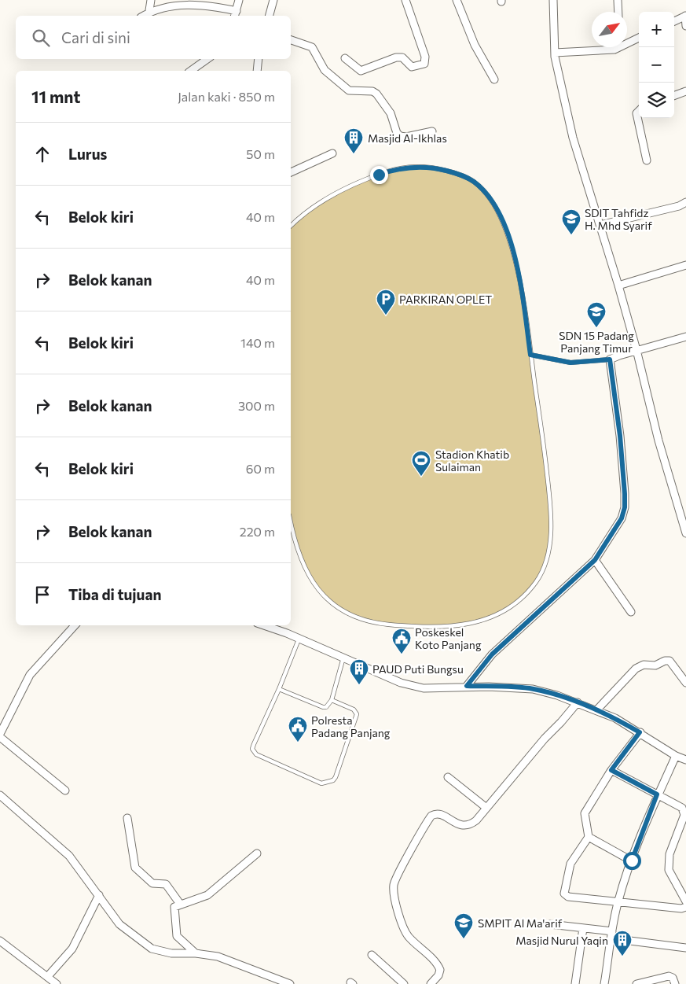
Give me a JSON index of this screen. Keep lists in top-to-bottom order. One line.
{"places":{"building":["Masjid Al-Ikhlas","PAUD Puti Bungsu","Masjid Nurul Yaqin"],"school or university":["SDIT Tahfidz H. Mhd Syarif","SDN 15 Padang Panjang Timur","SMPIT Al Ma'arif"],"parking":["PARKIRAN OPLET"],"sports":["Stadion Khatib Sulaiman"],"public building":["Poskeskel Koto Panjang","Polresta Padang Panjang"]},"north":"top right","page":{"map_buttons":["+","−"],"search":"Cari di sini","heading":["11 mnt","Jalan kaki · 850 m"],"list":[["Lurus","50 m"],["Belok kiri","40 m"],["Belok kanan","40 m"],["Belok kiri","140 m"],["Belok kanan","300 m"],["Belok kiri","60 m"],["Belok kanan","220 m"],"Tiba di tujuan"]}}
